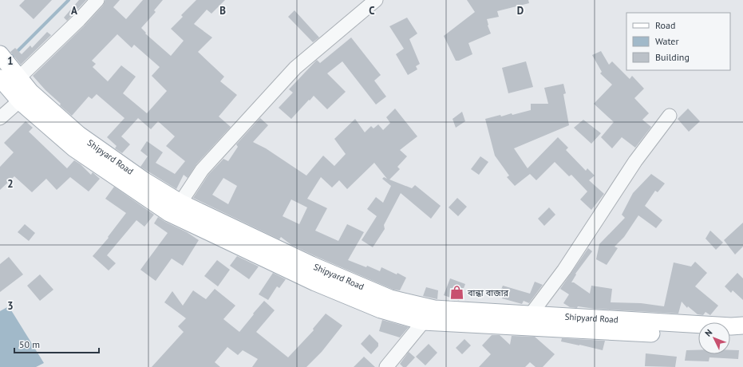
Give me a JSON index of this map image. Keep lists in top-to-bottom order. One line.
{"streets":{"main road":["Shipyard Road"]},"places":{"shop":["বান্ধা বাজার"]},"legend":["Road","Water","Building"],"scale_bar":"50 m","north":"top left","grid":{"columns":["A","B","C","D"],"rows":["1","2","3"]}}
